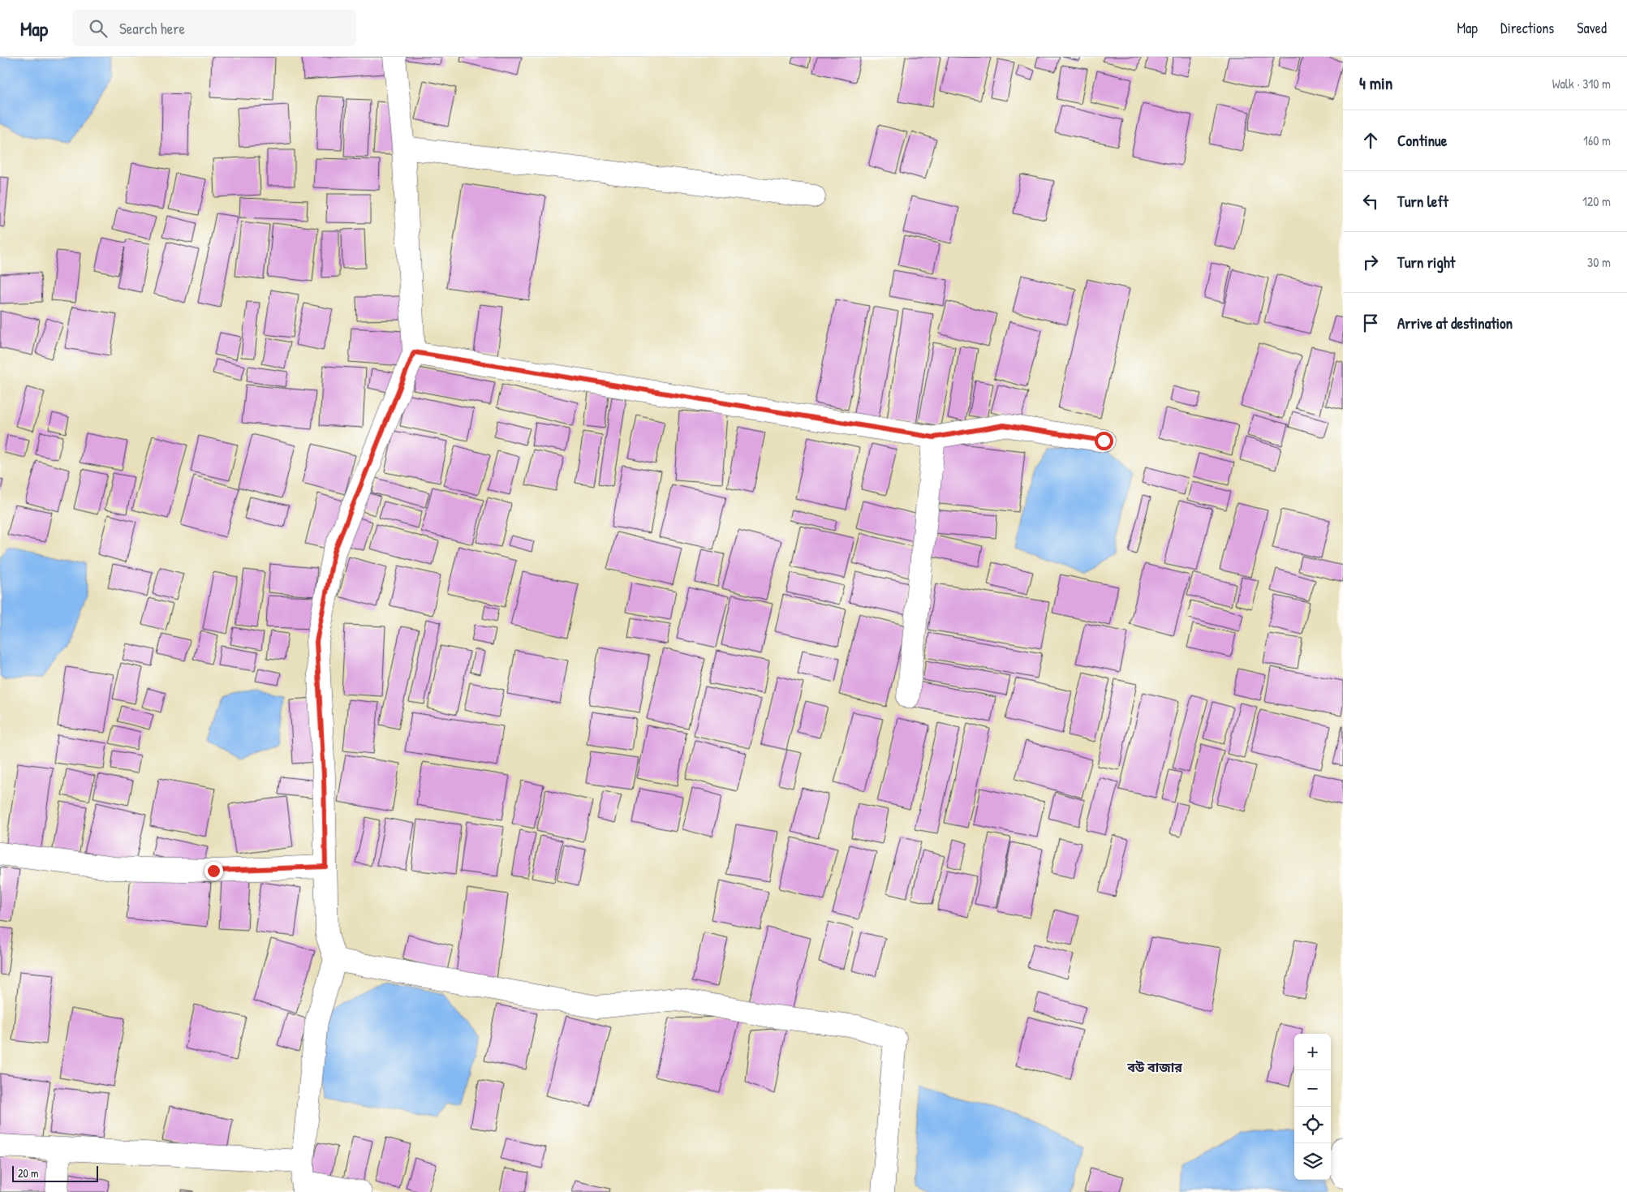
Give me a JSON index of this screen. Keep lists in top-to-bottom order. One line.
{"districts":["বউ বাজার"],"scale_bar":"20 m","page":{"header":"Map","search":"Search here","nav":["Map","Directions","Saved"],"heading":["4 min","Walk · 310 m"],"list":[["Continue","160 m"],["Turn left","120 m"],["Turn right","30 m"],"Arrive at destination"],"map_buttons":["+","−"],"scale":"20 m"}}
